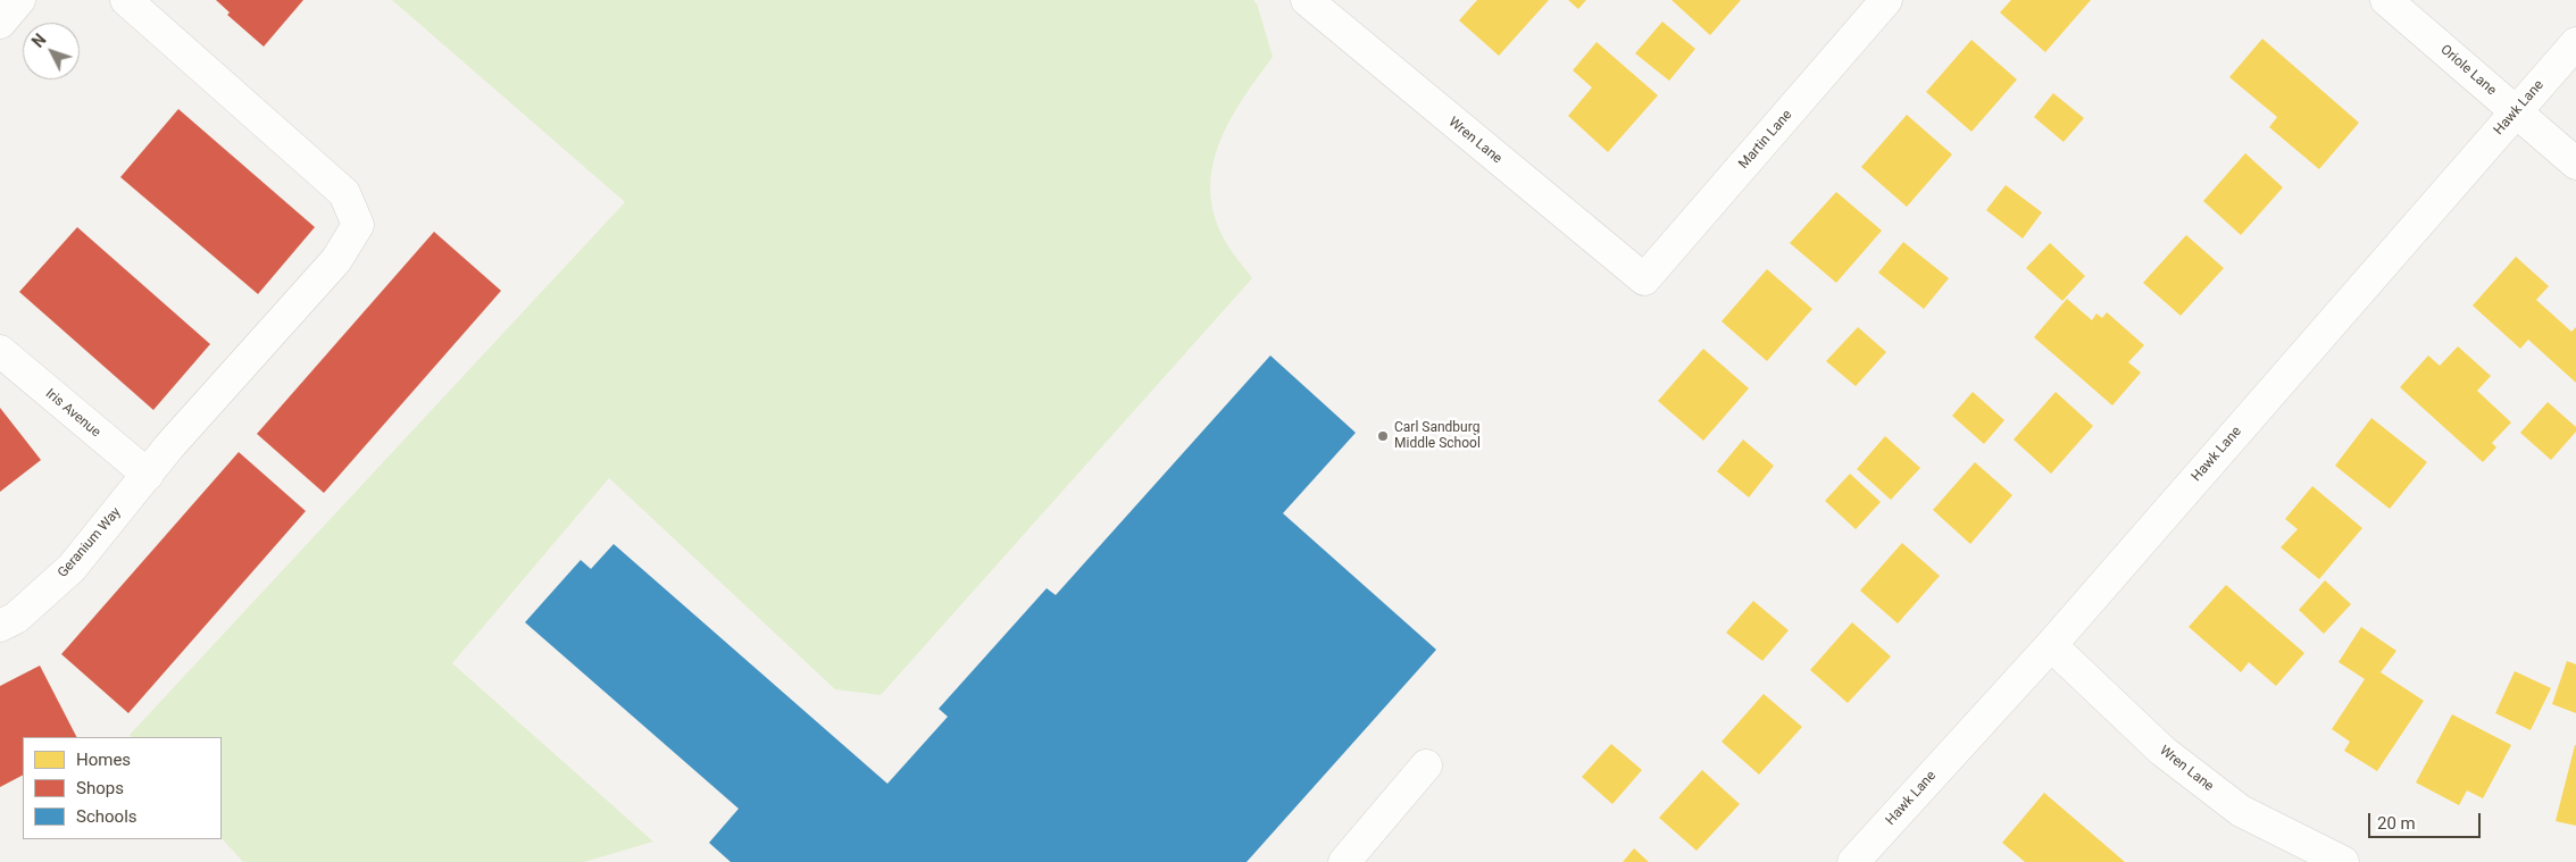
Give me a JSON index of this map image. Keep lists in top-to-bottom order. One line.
{"streets":{"street":["Oriole Lane","Hawk Lane","Martin Lane","Wren Lane","Iris Avenue","Geranium Way"]},"crossings":[["Oriole Lane","Hawk Lane"],["Hawk Lane","Wren Lane"],["Martin Lane","Wren Lane"],["Iris Avenue","Geranium Way"]],"places":["Carl Sandburg Middle School"],"legend":["Homes","Shops","Schools"],"scale_bar":"20 m","north":"top left"}
